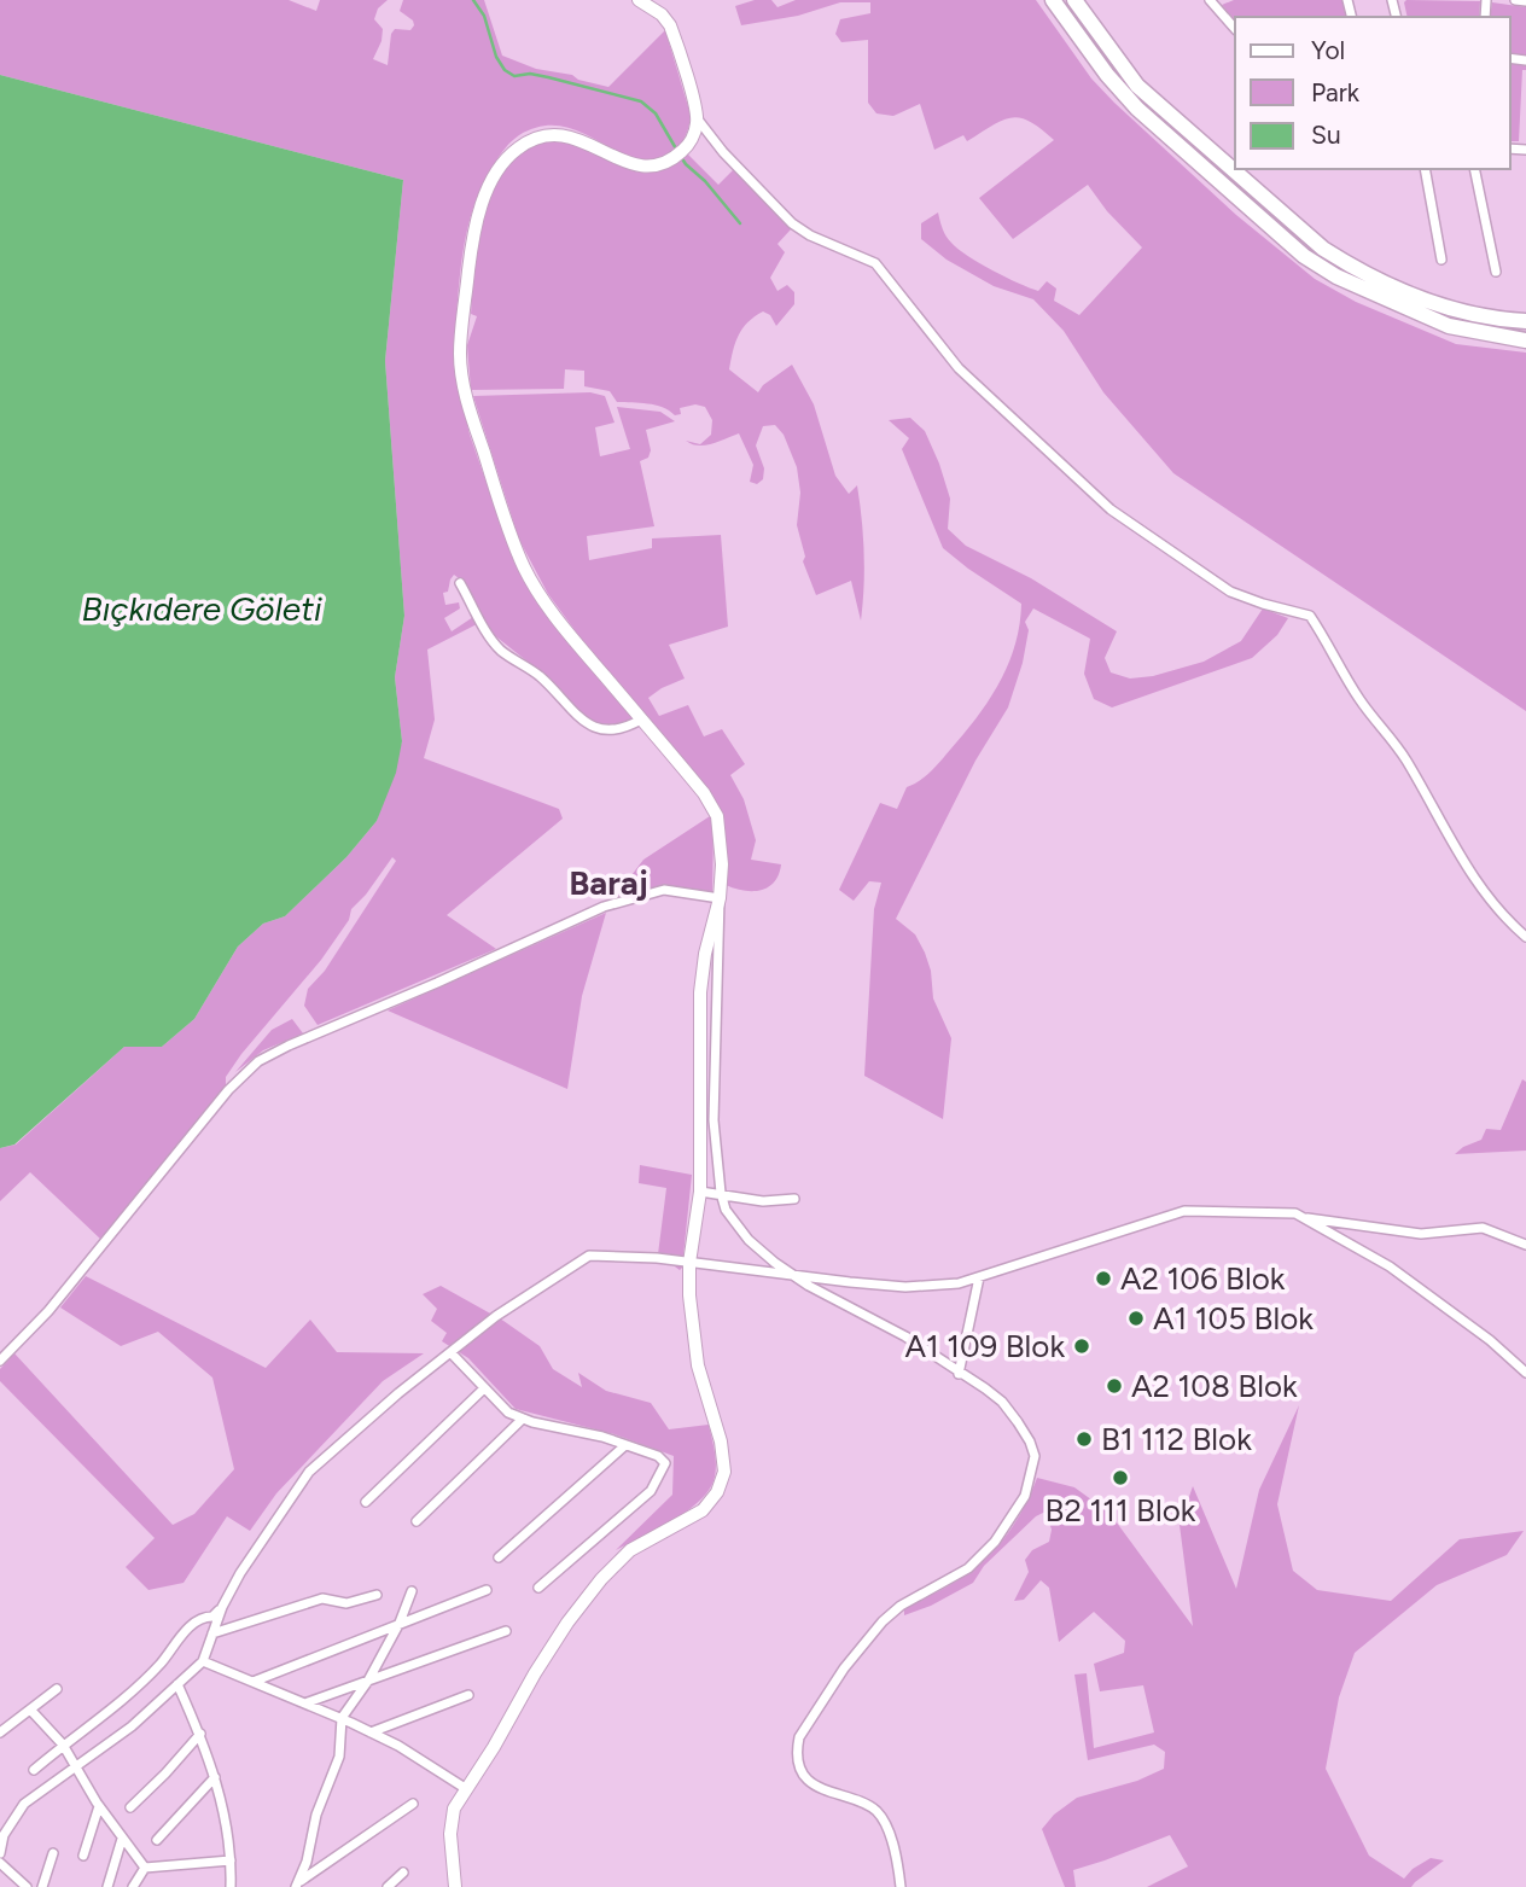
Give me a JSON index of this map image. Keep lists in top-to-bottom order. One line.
{"districts":["Baraj"],"water":["Bıçkıdere Göleti"],"places":["A2 106 Blok","A1 105 Blok","A1 109 Blok","A2 108 Blok","B1 112 Blok","B2 111 Blok"],"legend":["Yol","Park","Su"]}
